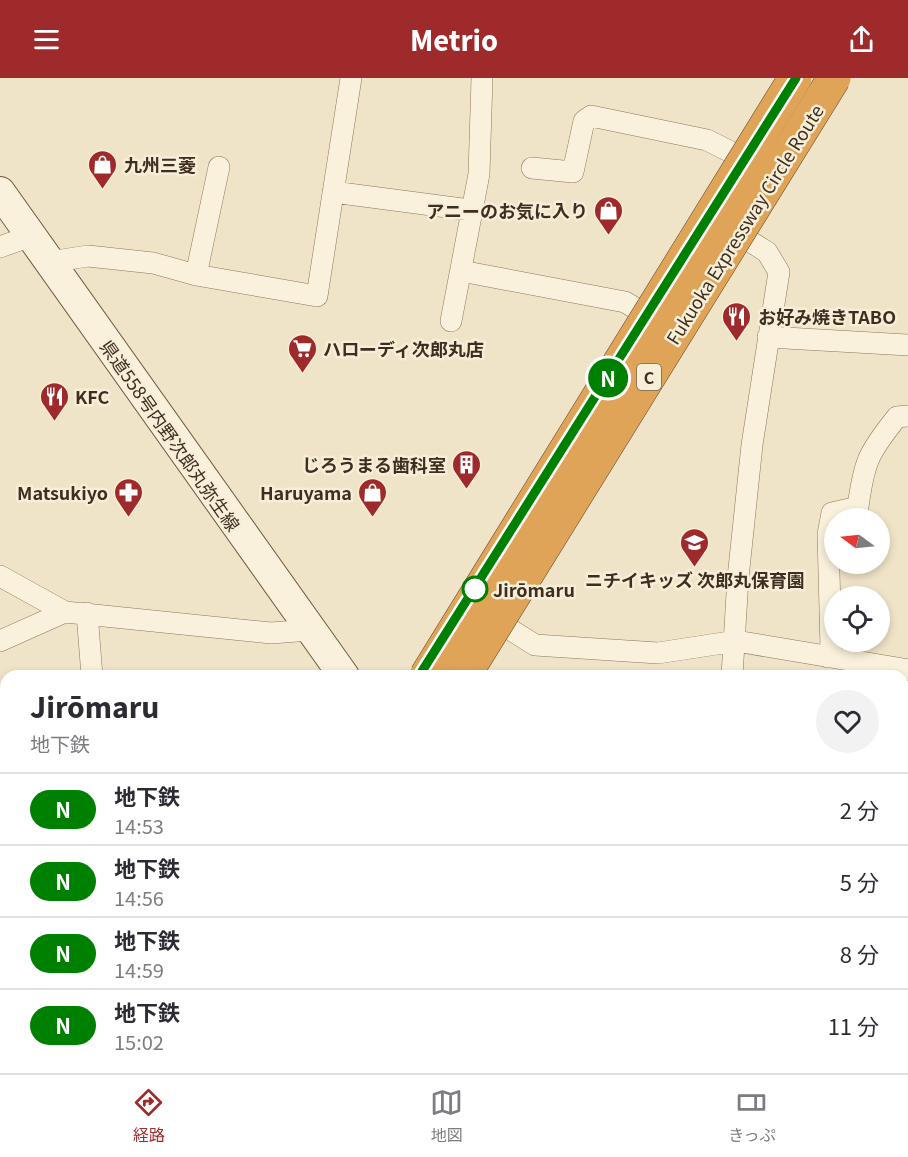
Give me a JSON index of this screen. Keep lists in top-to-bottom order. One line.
{"streets":{"highway":["Fukuoka Expressway Circle Route","C"],"main road":["県道558号内野次郎丸弥生線"]},"places":{"shop":["九州三菱","アニーのお気に入り","Haruyama"],"restaurant":["お好み焼きTABO","KFC"],"supermarket":["ハローディ次郎丸店"],"building":["じろうまる歯科室"],"pharmacy":["Matsukiyo"],"school or university":["ニチイキッズ 次郎丸保育園"],"other":["Jirōmaru"]},"lines":["metro line N"],"north":"left","page":{"header":"Metrio","on_map":"N","heading":["Jirōmaru","地下鉄"],"list":[{"mark":"N","name":"地下鉄","note":"14:53","value":"2 分"},{"mark":"N","name":"地下鉄","note":"14:56","value":"5 分"},{"mark":"N","name":"地下鉄","note":"14:59","value":"8 分"},{"mark":"N","name":"地下鉄","note":"15:02","value":"11 分"}],"tabs":["経路","地図","きっぷ"]}}
